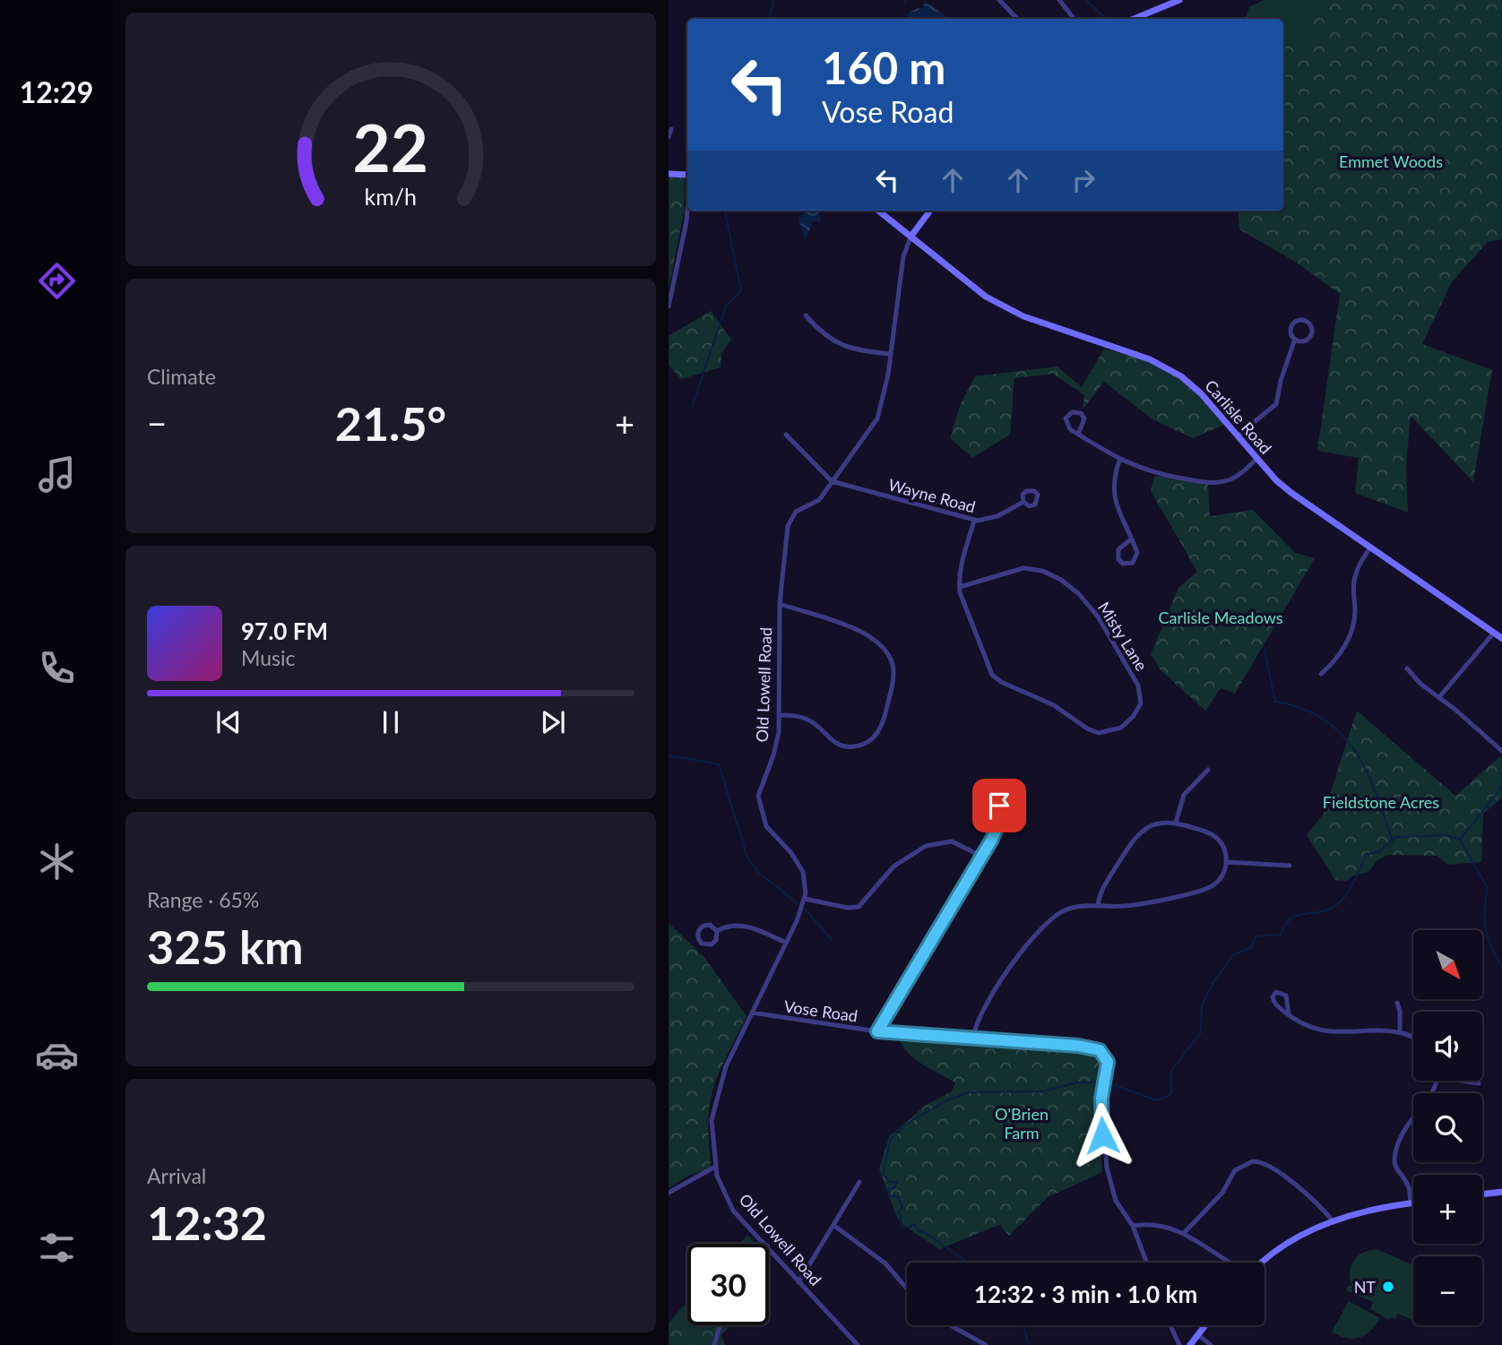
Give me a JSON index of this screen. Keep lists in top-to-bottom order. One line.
{"streets":{"main road":["Carlisle Road","Old Lowell Road"],"street":["Wayne Road","Misty Lane","Vose Road"]},"crossings":[["Carlisle Road","Old Lowell Road"],["Wayne Road","Old Lowell Road"],["Old Lowell Road","Vose Road"]],"parks":["Emmet Woods","Carlisle Meadows","Fieldstone Acres","O'Brien Farm"],"places":["NT"],"north":"bottom right","page":{"tabs":"12:29","turn":["160 m","Vose Road"],"tile":["Climate",["Range · 65%","325 km"],["Arrival","12:32"]],"heat":["−","21.5°","+"],"song":["97.0 FM","Music"],"map_buttons":["+","−"],"limit":"30","trip":"12:32 · 3 min · 1.0 km","gauge":["22","km/h"]}}
